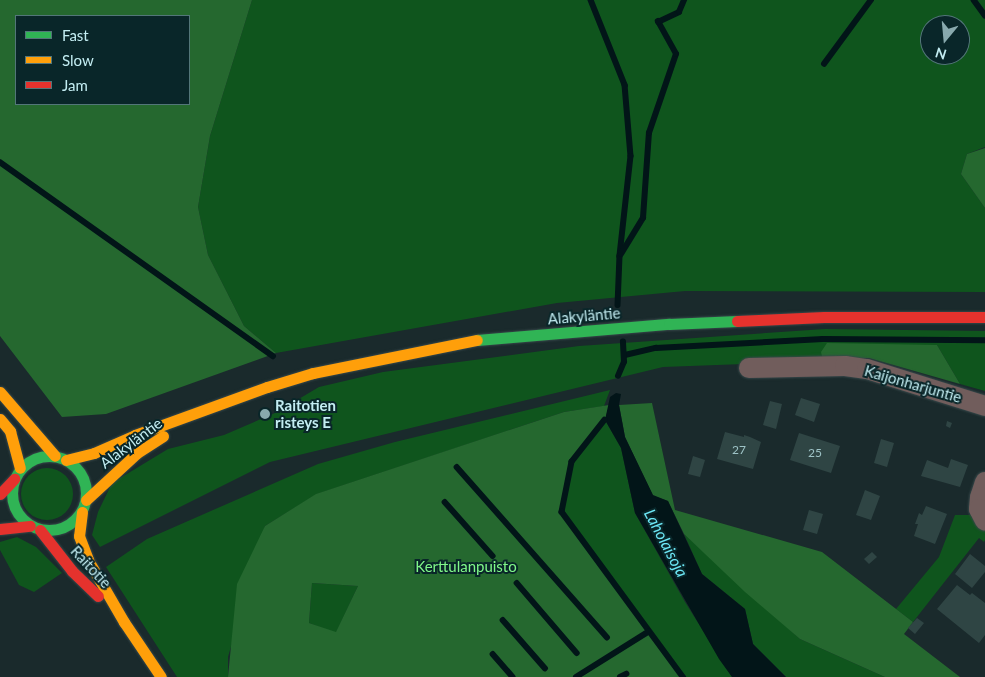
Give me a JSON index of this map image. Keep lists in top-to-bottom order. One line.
{"streets":{"main road":["Alakyläntie","Raitotie"],"street":["Kaijonharjuntie"]},"crossings":[["Alakyläntie","Raitotie"]],"water":["Laholaisoja"],"parks":["Kerttulanpuisto"],"places":["Raitotien risteys E"],"house_numbers":["27","25"],"legend":["Fast","Slow","Jam"],"north":"bottom"}
